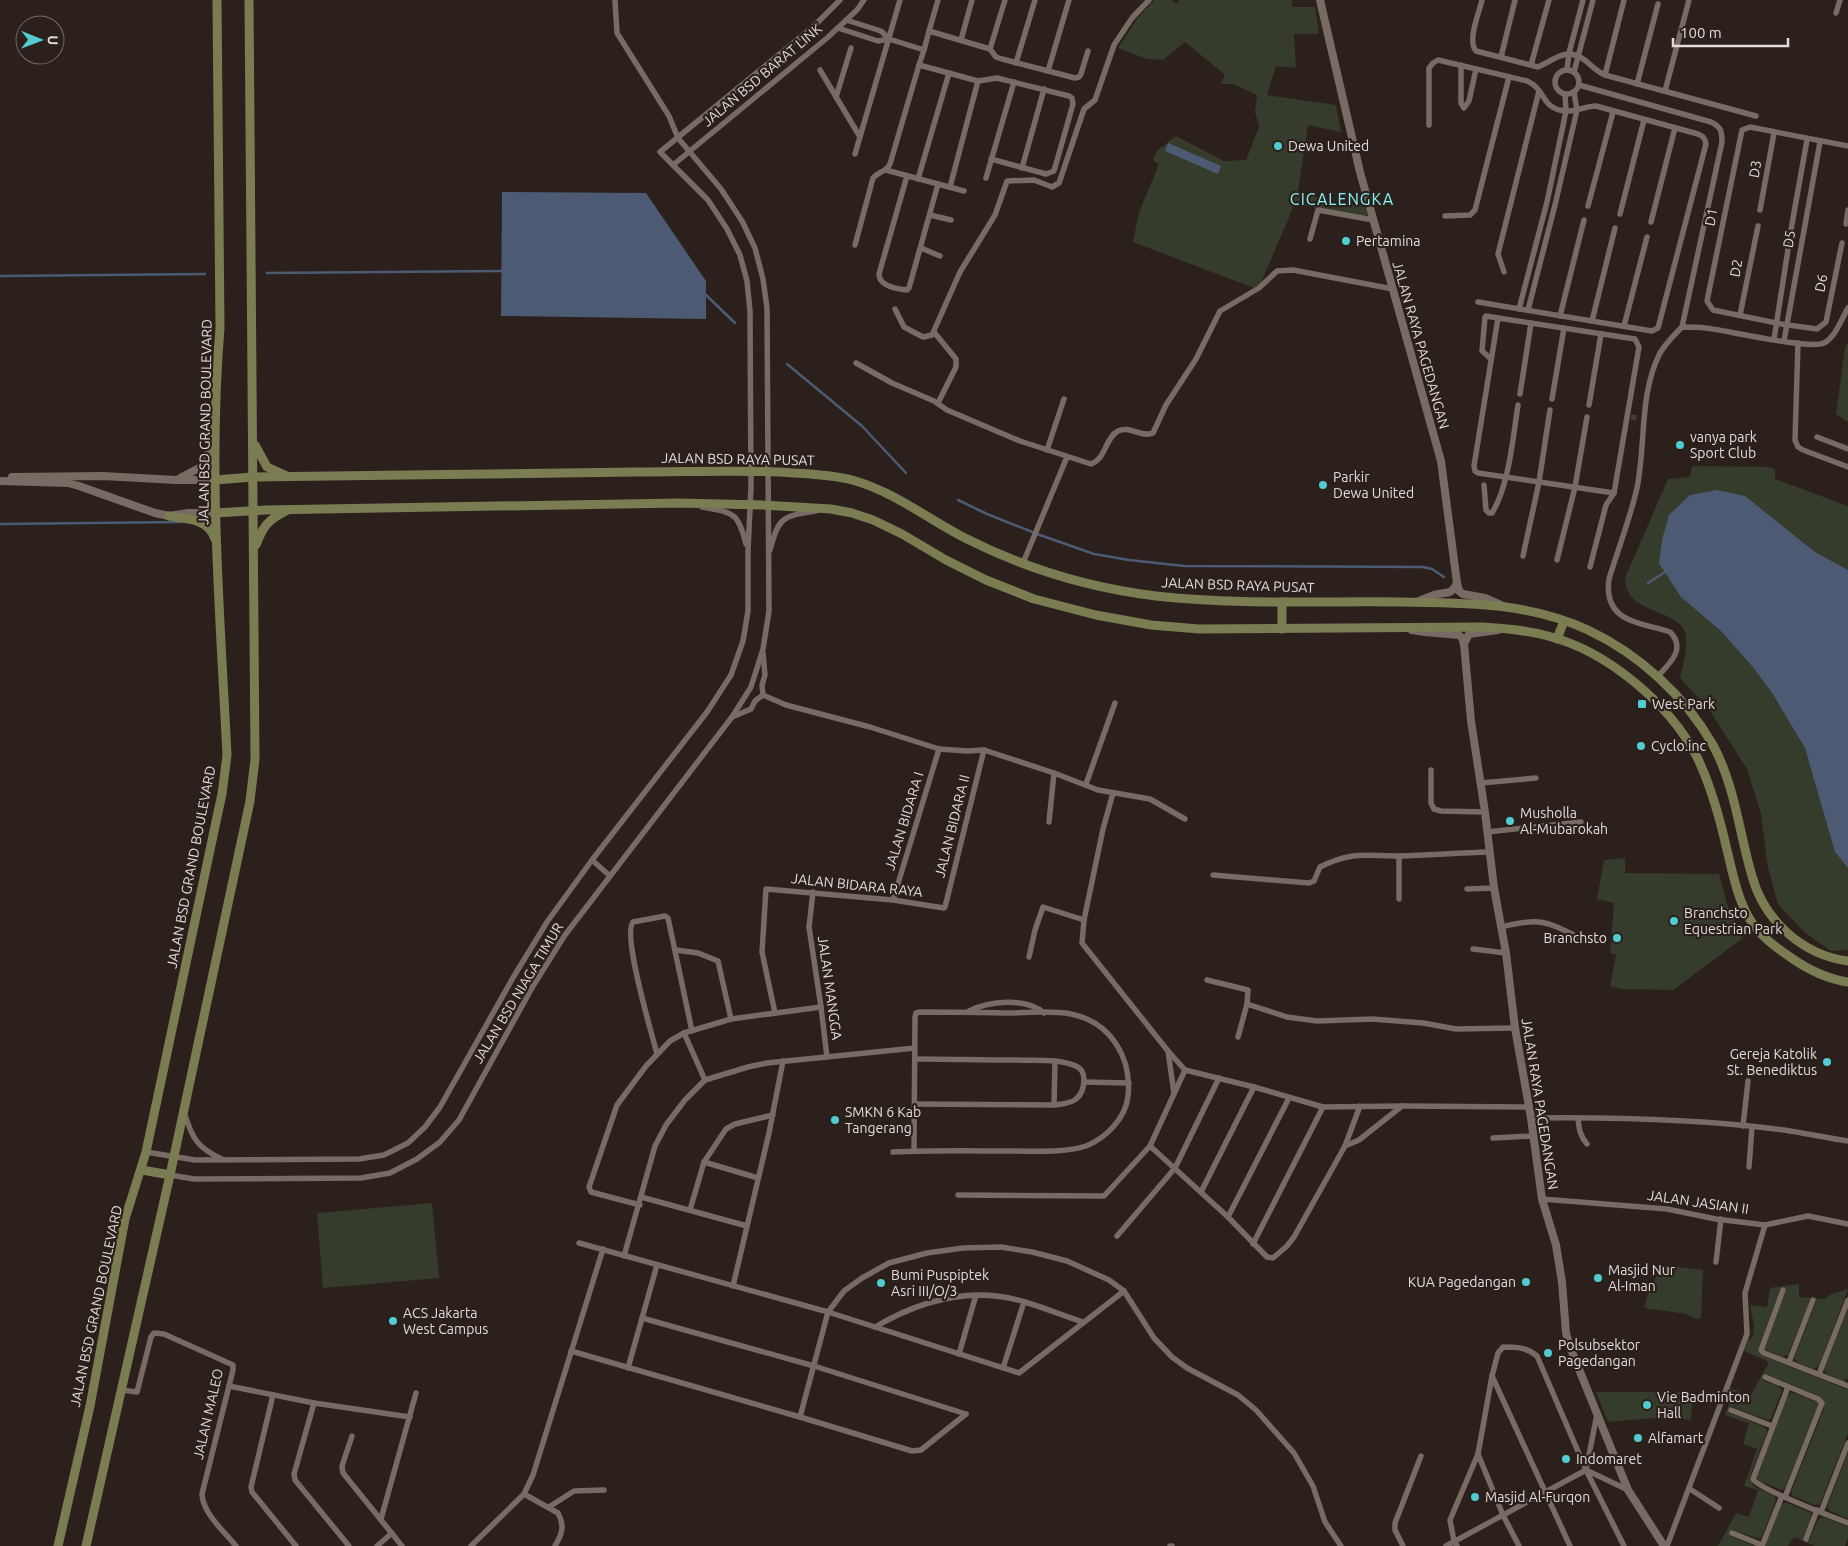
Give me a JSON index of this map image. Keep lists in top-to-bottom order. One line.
{"streets":{"main road":["JALAN BSD GRAND BOULEVARD","JALAN BSD RAYA PUSAT"],"street":["JALAN BSD BARAT LINK","D3","D1","D5","D2","D6","JALAN RAYA PAGEDANGAN","JALAN BIDARA I","JALAN BIDARA II","JALAN BIDARA RAYA","JALAN MANGGA","JALAN BSD NIAGA TIMUR","JALAN JASIAN II","JALAN MALEO"]},"crossings":[["JALAN BSD BARAT LINK","JALAN BSD NIAGA TIMUR"],["D3","D1"],["D1","D2"],["D5","D6"],["JALAN RAYA PAGEDANGAN","JALAN JASIAN II"],["JALAN BSD GRAND BOULEVARD","JALAN BSD RAYA PUSAT"],["JALAN BSD GRAND BOULEVARD","JALAN BSD NIAGA TIMUR"],["JALAN BSD RAYA PUSAT","JALAN BSD NIAGA TIMUR"],["JALAN BIDARA I","JALAN BIDARA RAYA"],["JALAN BIDARA II","JALAN BIDARA RAYA"],["JALAN BIDARA RAYA","JALAN MANGGA"]],"districts":["CICALENGKA"],"places":{"other":["Dewa United","Pertamina","vanya park Sport Club","Parkir Dewa United","Cyclo.inc","Musholla Al-Mubarokah","Branchsto Equestrian Park","Branchsto","Gereja Katolik St. Benediktus","SMKN 6 Kab Tangerang","Masjid Nur Al-Iman","KUA Pagedangan","Bumi Puspiptek Asri III/O/3","ACS Jakarta West Campus","Polsubsektor Pagedangan","Vie Badminton Hall","Alfamart","Indomaret","Masjid Al-Furqon"],"transit":["West Park"]},"scale_bar":"100 m","north":"right"}
